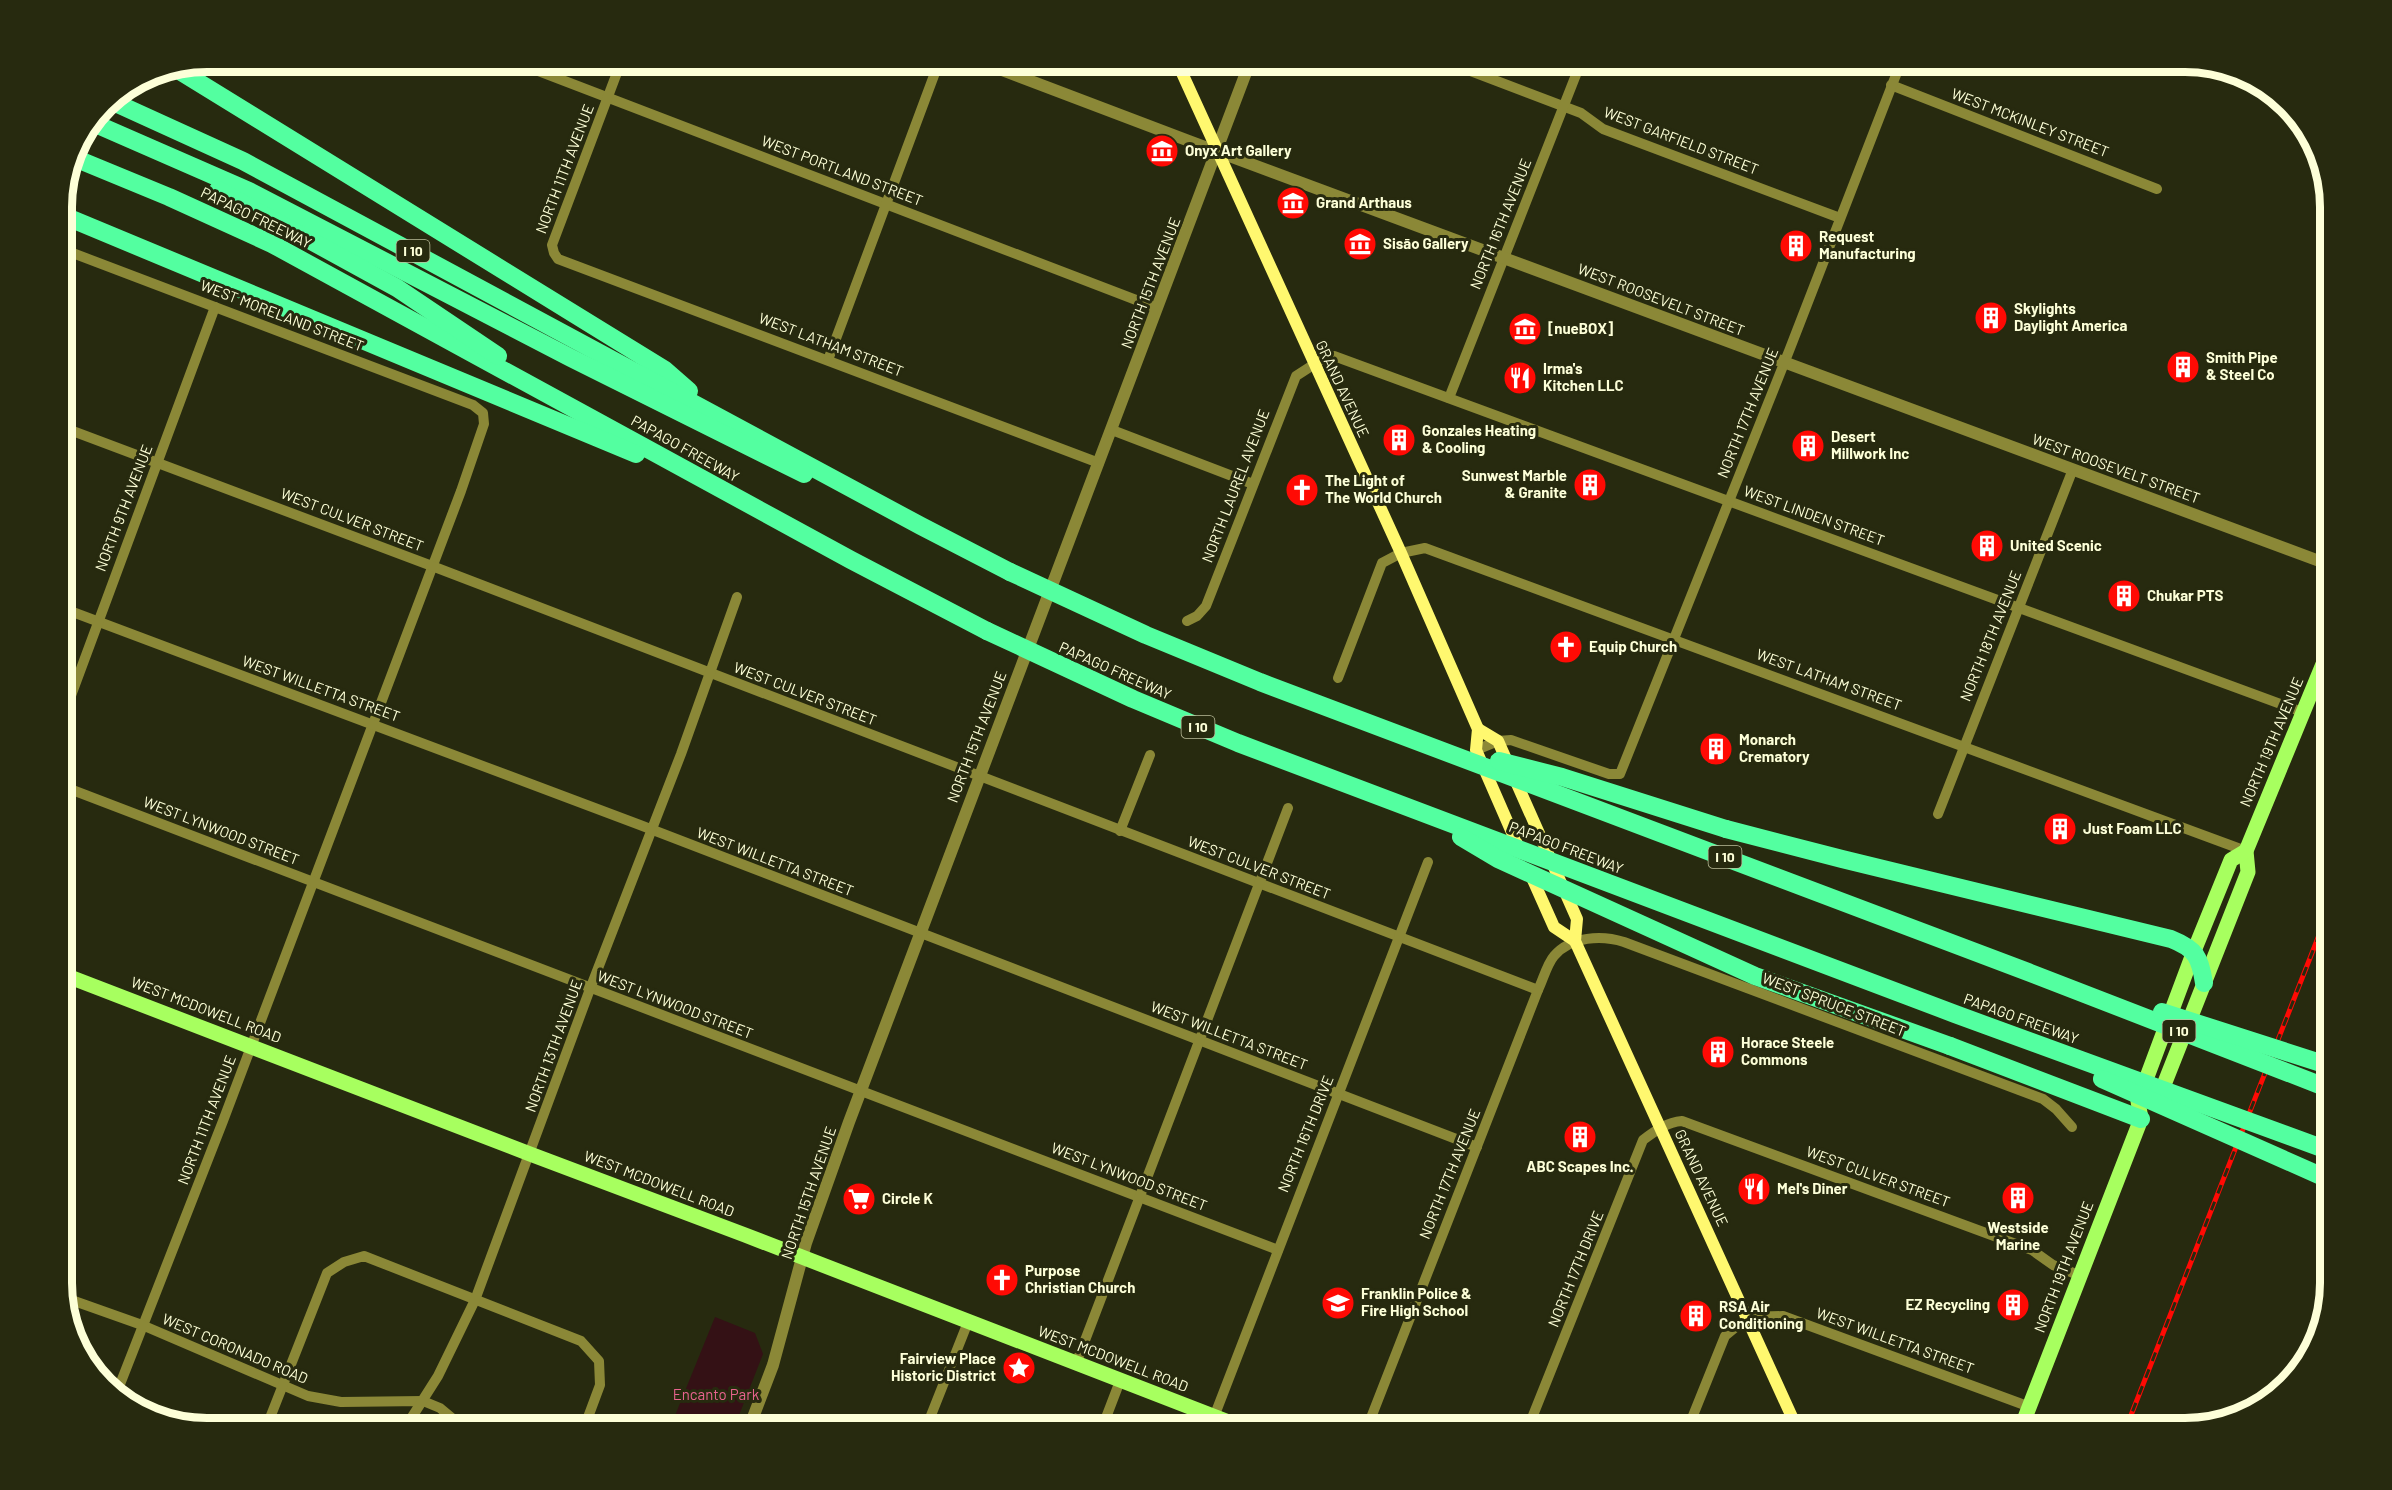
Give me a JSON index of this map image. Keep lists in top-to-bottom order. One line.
{"streets":{"highway":["PAPAGO FREEWAY","I 10"],"main road":["GRAND AVENUE","NORTH 19TH AVENUE","WEST MCDOWELL ROAD"],"street":["WEST MCKINLEY STREET","WEST GARFIELD STREET","NORTH 11TH AVENUE","WEST PORTLAND STREET","NORTH 16TH AVENUE","NORTH 15TH AVENUE","WEST ROOSEVELT STREET","WEST MORELAND STREET","WEST LATHAM STREET","NORTH 17TH AVENUE","NORTH LAUREL AVENUE","NORTH 9TH AVENUE","WEST LINDEN STREET","WEST CULVER STREET","NORTH 18TH AVENUE","WEST WILLETTA STREET","WEST LYNWOOD STREET","WEST SPRUCE STREET","NORTH 13TH AVENUE","NORTH 16TH DRIVE","NORTH 17TH DRIVE","WEST CORONADO ROAD"]},"crossings":[["WEST MCKINLEY STREET","NORTH 17TH AVENUE"],["WEST GARFIELD STREET","NORTH 16TH AVENUE"],["WEST GARFIELD STREET","NORTH 17TH AVENUE"],["NORTH 11TH AVENUE","WEST PORTLAND STREET"],["NORTH 11TH AVENUE","WEST MORELAND STREET"],["NORTH 11TH AVENUE","WEST LATHAM STREET"],["NORTH 11TH AVENUE","WEST CULVER STREET"],["NORTH 11TH AVENUE","WEST WILLETTA STREET"],["NORTH 11TH AVENUE","WEST LYNWOOD STREET"],["NORTH 11TH AVENUE","WEST MCDOWELL ROAD"],["NORTH 11TH AVENUE","WEST CORONADO ROAD"],["WEST PORTLAND STREET","NORTH 15TH AVENUE"],["NORTH 16TH AVENUE","WEST ROOSEVELT STREET"],["NORTH 16TH AVENUE","WEST LINDEN STREET"],["NORTH 15TH AVENUE","WEST ROOSEVELT STREET"],["NORTH 15TH AVENUE","WEST LATHAM STREET"],["NORTH 15TH AVENUE","GRAND AVENUE"],["NORTH 15TH AVENUE","WEST CULVER STREET"],["NORTH 15TH AVENUE","WEST WILLETTA STREET"],["NORTH 15TH AVENUE","WEST LYNWOOD STREET"],["NORTH 15TH AVENUE","WEST MCDOWELL ROAD"],["WEST ROOSEVELT STREET","GRAND AVENUE"],["WEST ROOSEVELT STREET","NORTH 17TH AVENUE"],["WEST ROOSEVELT STREET","NORTH 18TH AVENUE"],["WEST MORELAND STREET","NORTH 9TH AVENUE"],["WEST LATHAM STREET","GRAND AVENUE"],["WEST LATHAM STREET","NORTH 17TH AVENUE"],["WEST LATHAM STREET","NORTH 18TH AVENUE"],["WEST LATHAM STREET","NORTH 19TH AVENUE"],["GRAND AVENUE","NORTH 17TH AVENUE"],["GRAND AVENUE","NORTH LAUREL AVENUE"],["GRAND AVENUE","WEST LINDEN STREET"],["GRAND AVENUE","WEST CULVER STREET"],["GRAND AVENUE","WEST WILLETTA STREET"],["GRAND AVENUE","WEST SPRUCE STREET"],["GRAND AVENUE","NORTH 17TH DRIVE"],["NORTH 17TH AVENUE","WEST LINDEN STREET"],["NORTH 17TH AVENUE","WEST CULVER STREET"],["NORTH 17TH AVENUE","WEST WILLETTA STREET"],["NORTH 17TH AVENUE","WEST SPRUCE STREET"],["NORTH LAUREL AVENUE","WEST LINDEN STREET"],["NORTH 9TH AVENUE","WEST CULVER STREET"],["NORTH 9TH AVENUE","WEST WILLETTA STREET"],["WEST LINDEN STREET","NORTH 18TH AVENUE"],["WEST LINDEN STREET","NORTH 19TH AVENUE"],["WEST CULVER STREET","NORTH 19TH AVENUE"],["WEST CULVER STREET","NORTH 13TH AVENUE"],["WEST CULVER STREET","NORTH 16TH DRIVE"],["WEST CULVER STREET","NORTH 17TH DRIVE"],["WEST WILLETTA STREET","NORTH 19TH AVENUE"],["WEST WILLETTA STREET","NORTH 13TH AVENUE"],["WEST WILLETTA STREET","NORTH 16TH DRIVE"],["WEST LYNWOOD STREET","NORTH 13TH AVENUE"],["WEST LYNWOOD STREET","NORTH 16TH DRIVE"],["WEST MCDOWELL ROAD","NORTH 13TH AVENUE"],["WEST MCDOWELL ROAD","NORTH 16TH DRIVE"],["NORTH 13TH AVENUE","WEST CORONADO ROAD"]],"parks":["Encanto Park"],"places":{"museum":["Onyx Art Gallery","Grand Arthaus","Sisāo Gallery","[nueBOX]"],"building":["Request Manufacturing","Skylights Daylight America","Smith Pipe & Steel Co","Gonzales Heating & Cooling","Desert Millwork Inc","Sunwest Marble & Granite","United Scenic","Chukar PTS","Monarch Crematory","Just Foam LLC","Horace Steele Commons","ABC Scapes Inc.","Westside Marine","EZ Recycling","RSA Air Conditioning"],"restaurant":["Irma's Kitchen LLC","Mel's Diner"],"church":["The Light of The World Church","Equip Church","Purpose Christian Church"],"supermarket":["Circle K"],"school or university":["Franklin Police & Fire High School"],"place":["Fairview Place Historic District"]}}
